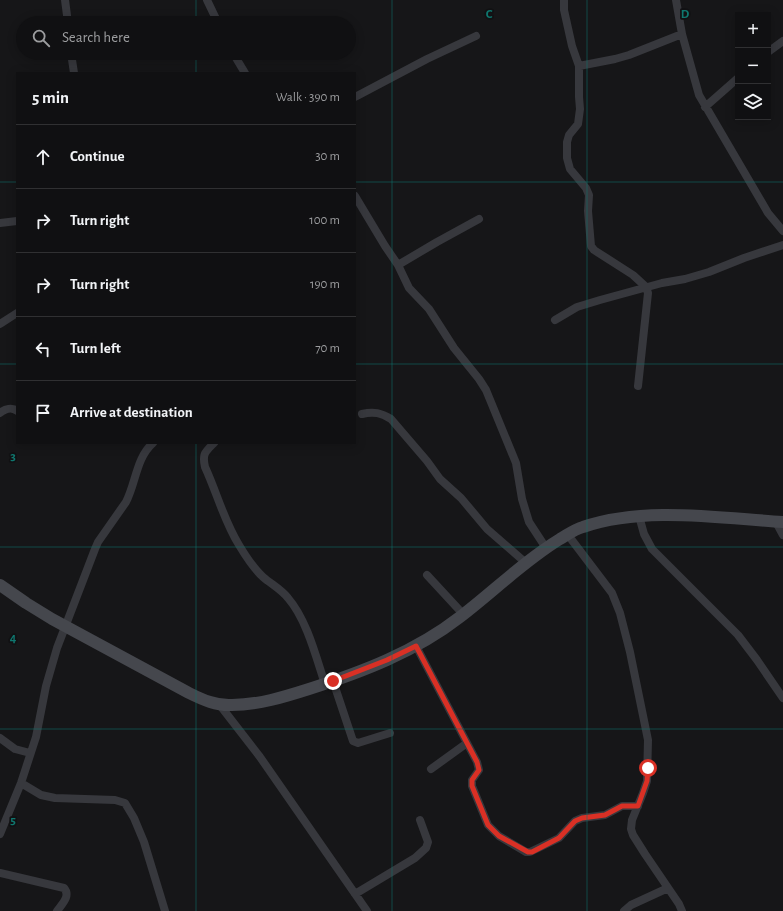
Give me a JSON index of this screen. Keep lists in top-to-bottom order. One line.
{"page":{"map_buttons":["+","−"],"search":"Search here","heading":["5 min","Walk · 390 m"],"list":[["Continue","30 m"],["Turn right","100 m"],["Turn right","190 m"],["Turn left","70 m"],"Arrive at destination"]},"grid":{"columns":["C","D"],"rows":["3","4","5"]}}
